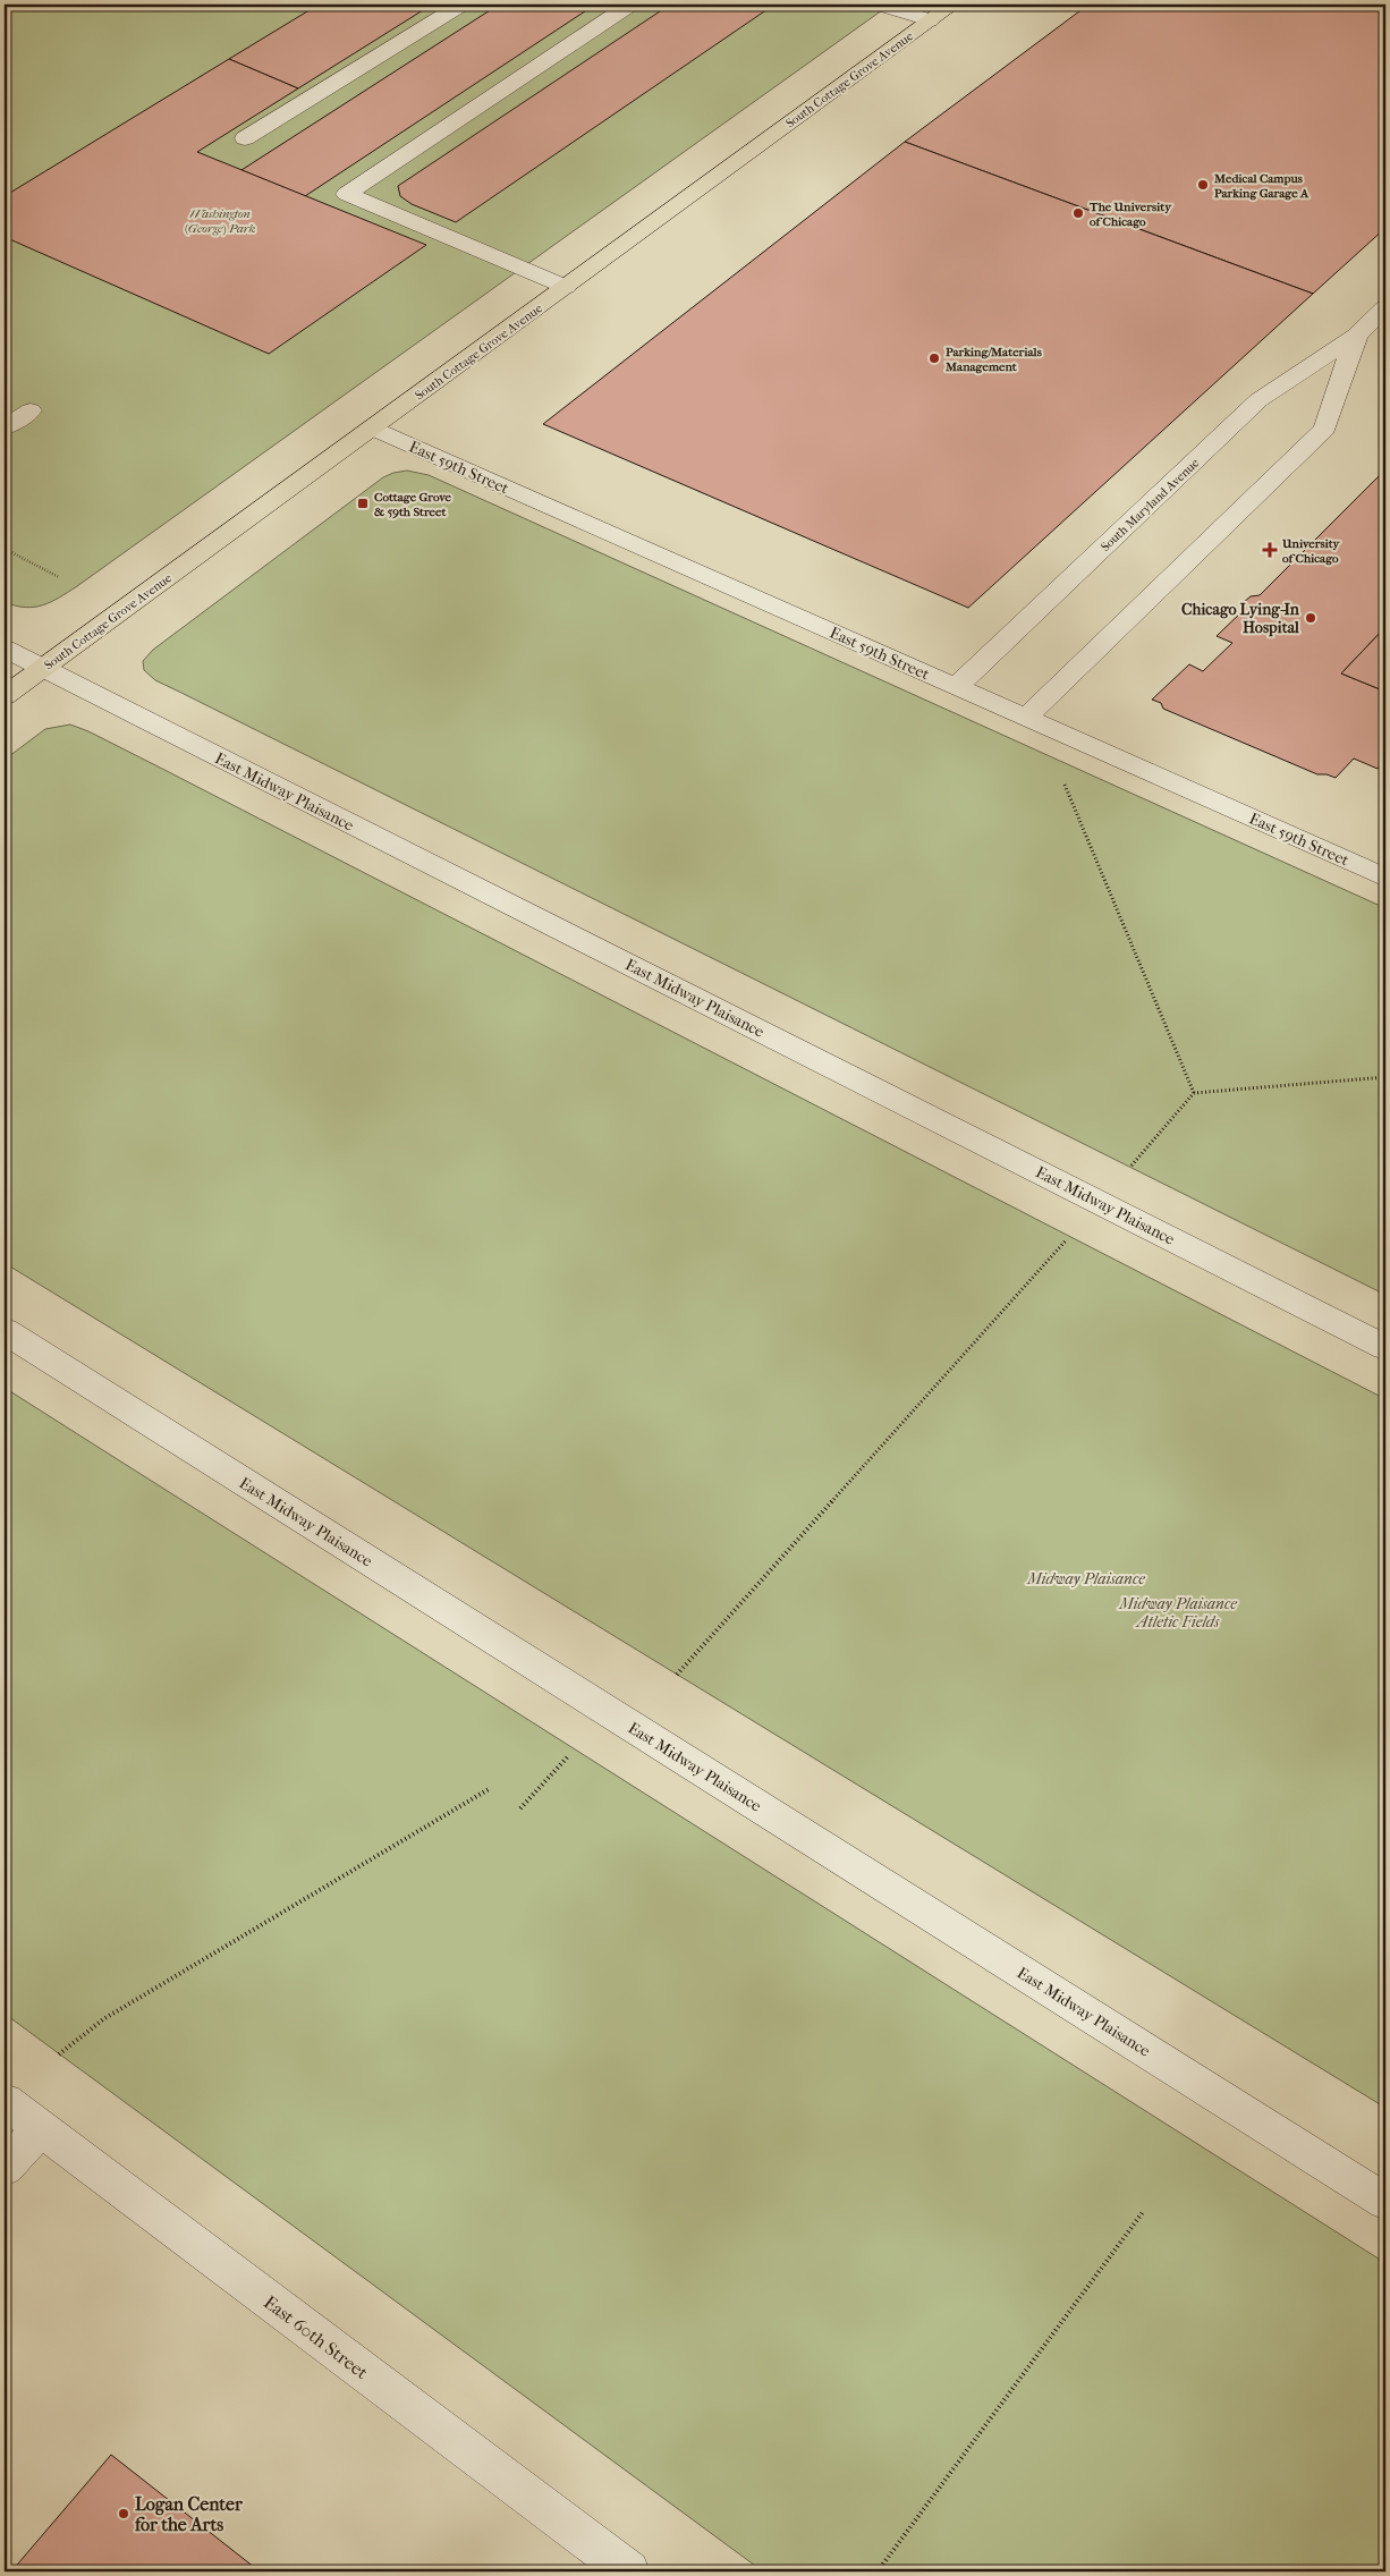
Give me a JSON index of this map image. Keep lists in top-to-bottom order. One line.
{"streets":{"main road":["South Cottage Grove Avenue"],"street":["East 59th Street","South Maryland Avenue","East Midway Plaisance","East 60th Street"]},"crossings":[["South Cottage Grove Avenue","East 59th Street"],["South Cottage Grove Avenue","East Midway Plaisance"],["East 59th Street","South Maryland Avenue"]],"parks":["Washington (George) Park","Midway Plaisance","Midway Plaisance Atletic Fields"],"places":{"other":["Medical Campus Parking Garage A","The University of Chicago","Parking/Materials Management","Chicago Lying-In Hospital","Logan Center for the Arts"],"transit":["Cottage Grove & 59th Street"],"health":["University of Chicago"]}}
